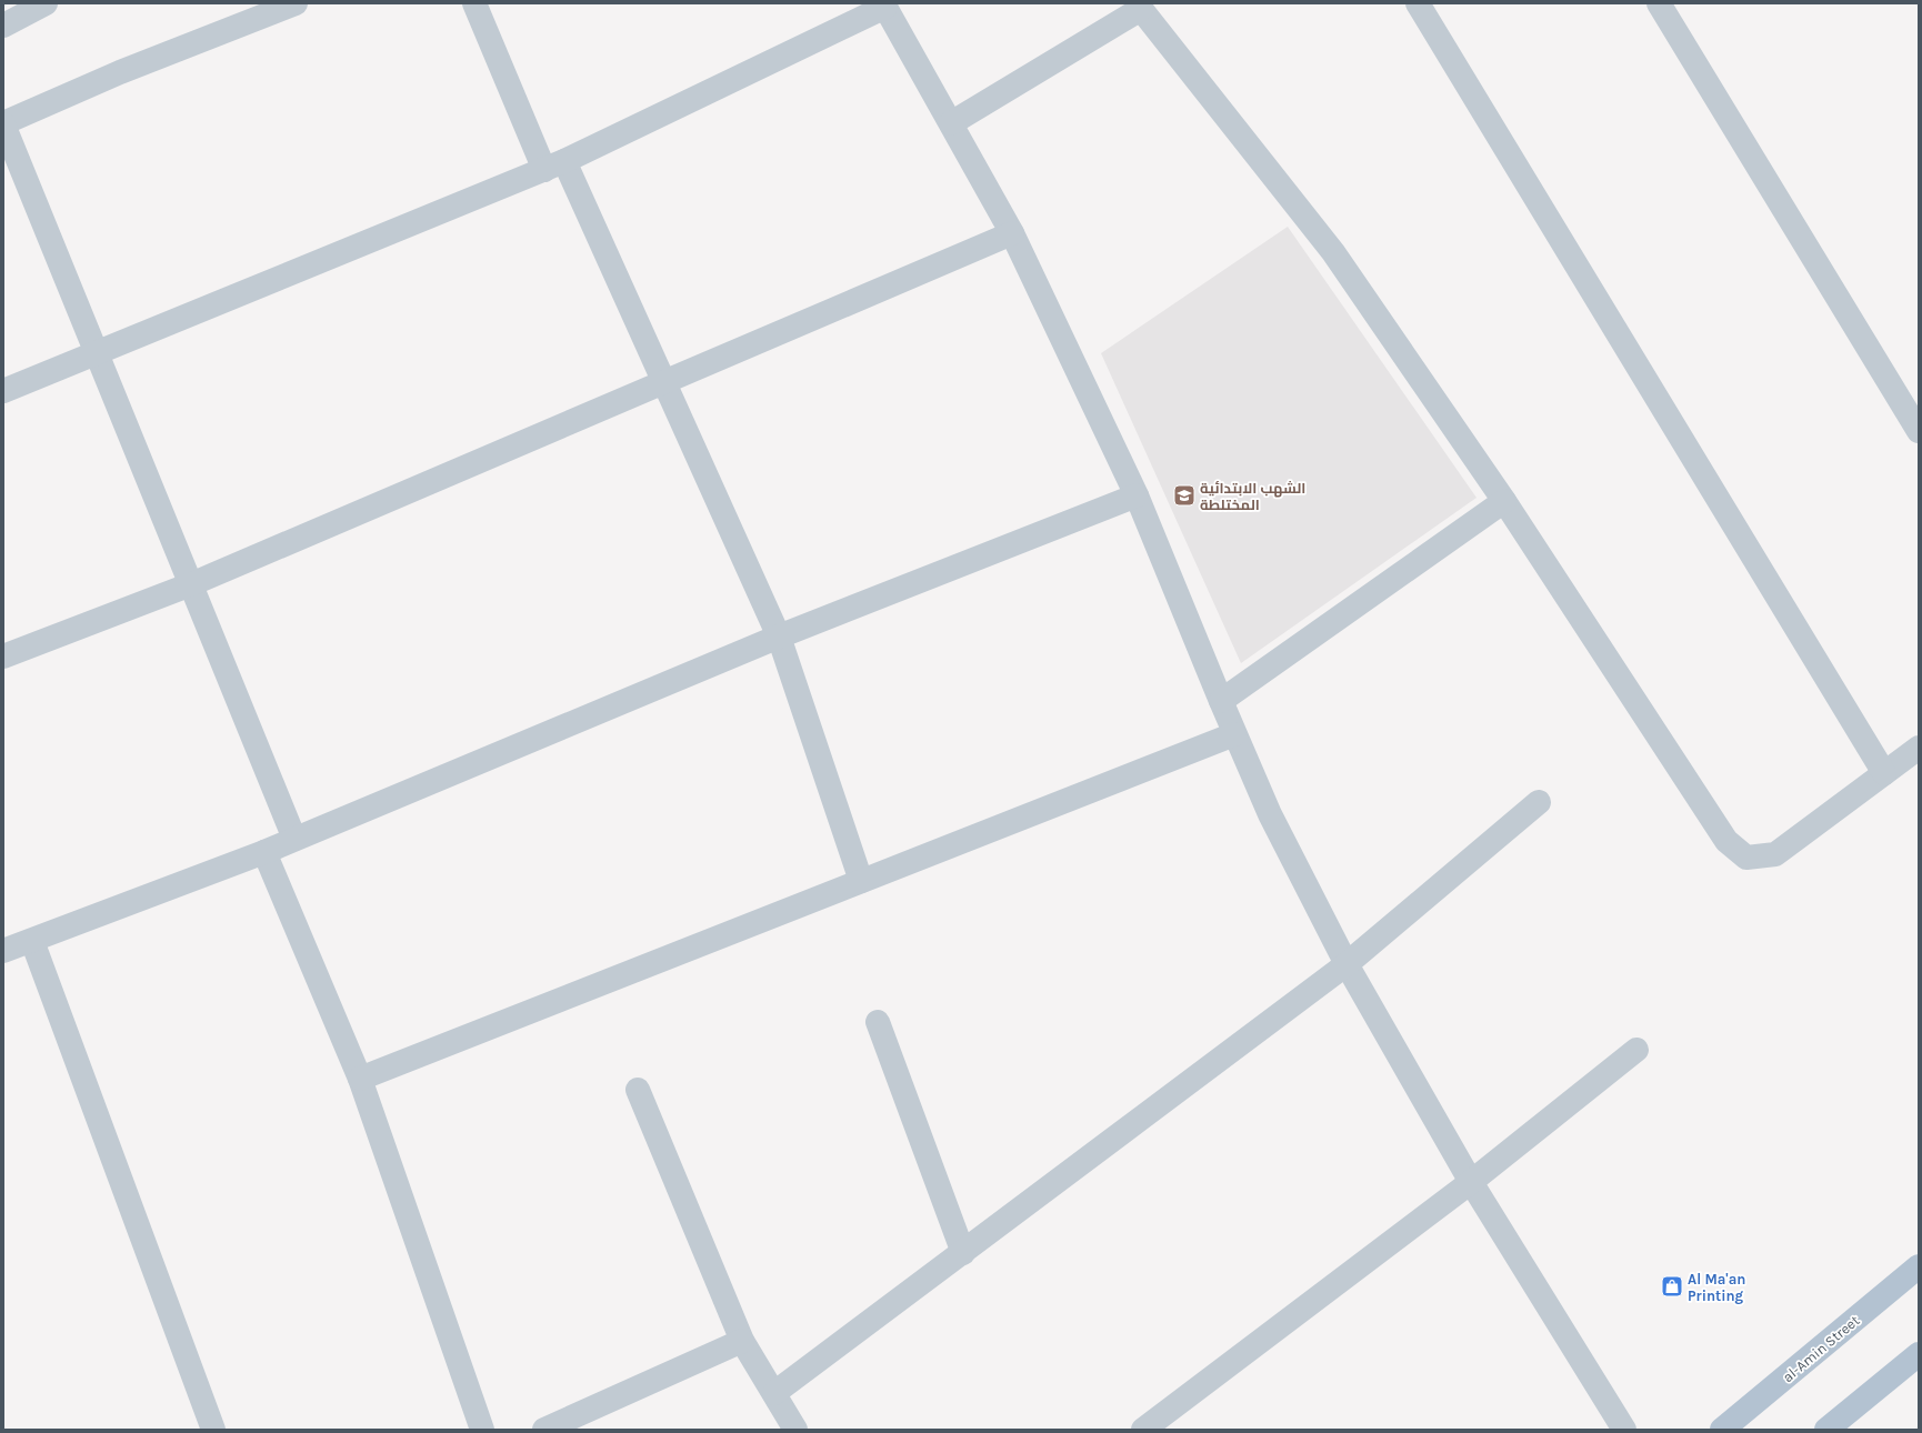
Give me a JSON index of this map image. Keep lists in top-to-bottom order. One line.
{"streets":{"main road":["al-Amin Street"]},"places":{"school or university":["الشهب الابتدائية المختلطة"],"shop":["Al Ma'an Printing"]}}
